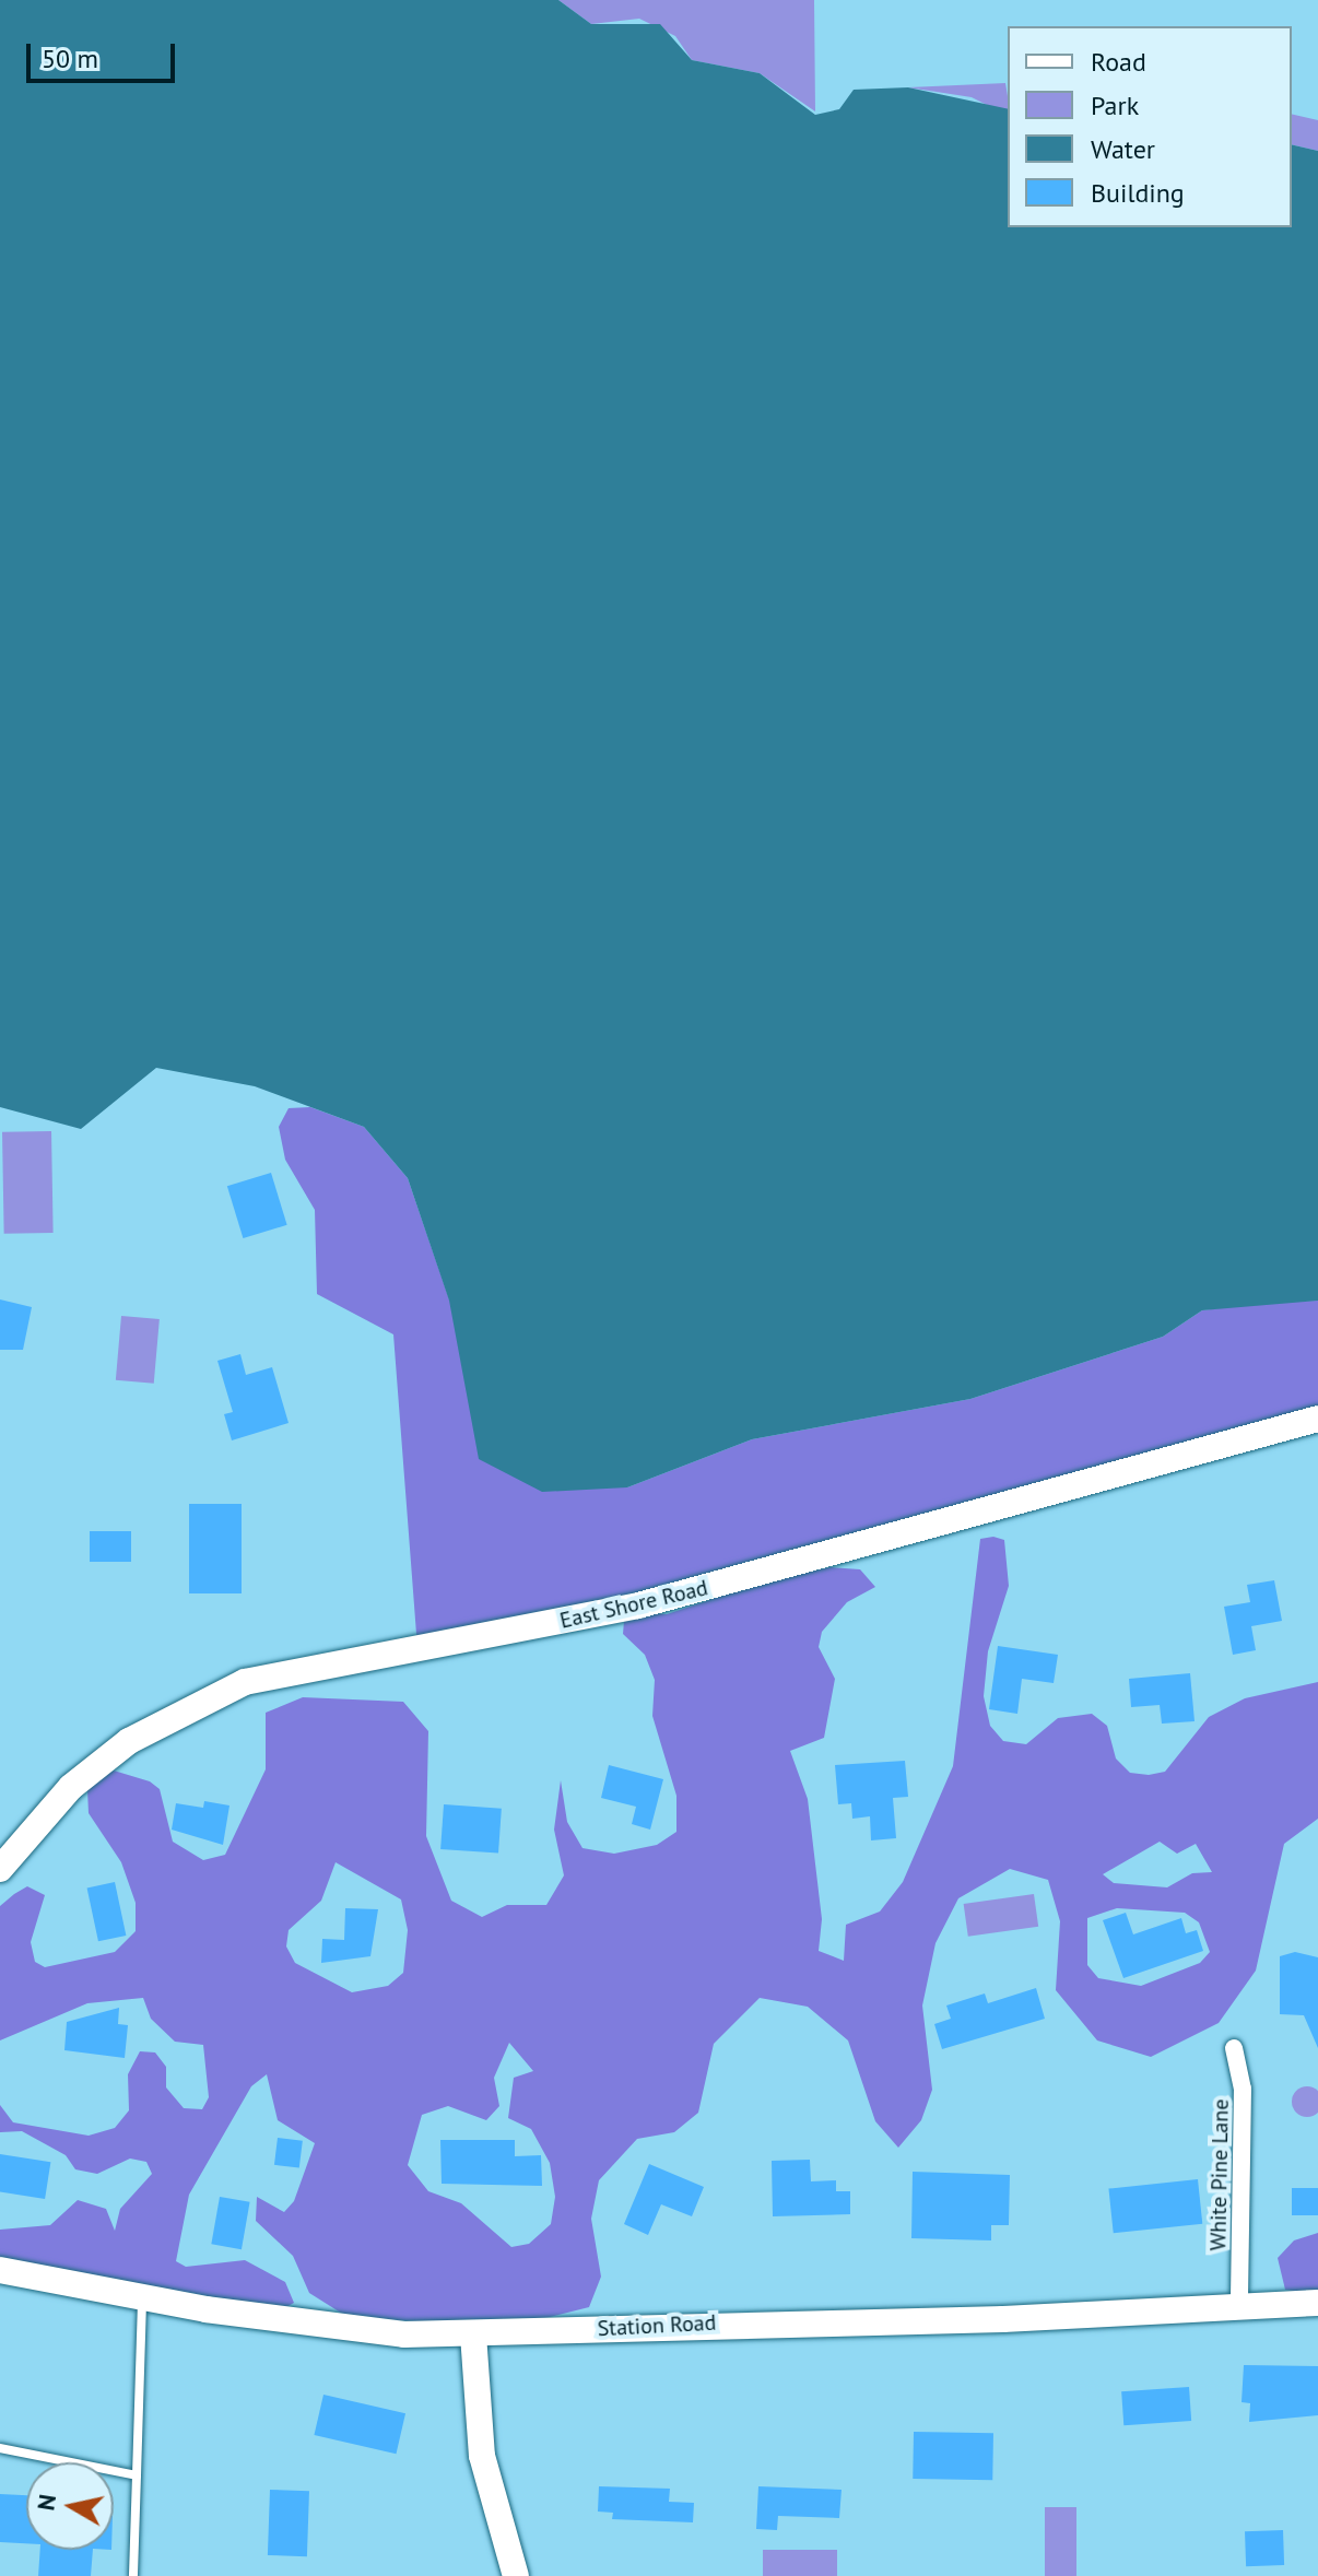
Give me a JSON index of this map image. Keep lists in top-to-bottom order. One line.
{"streets":{"street":["East Shore Road","White Pine Lane","Station Road"]},"crossings":[["White Pine Lane","Station Road"]],"legend":["Road","Park","Water","Building"],"scale_bar":"50 m","north":"left"}
